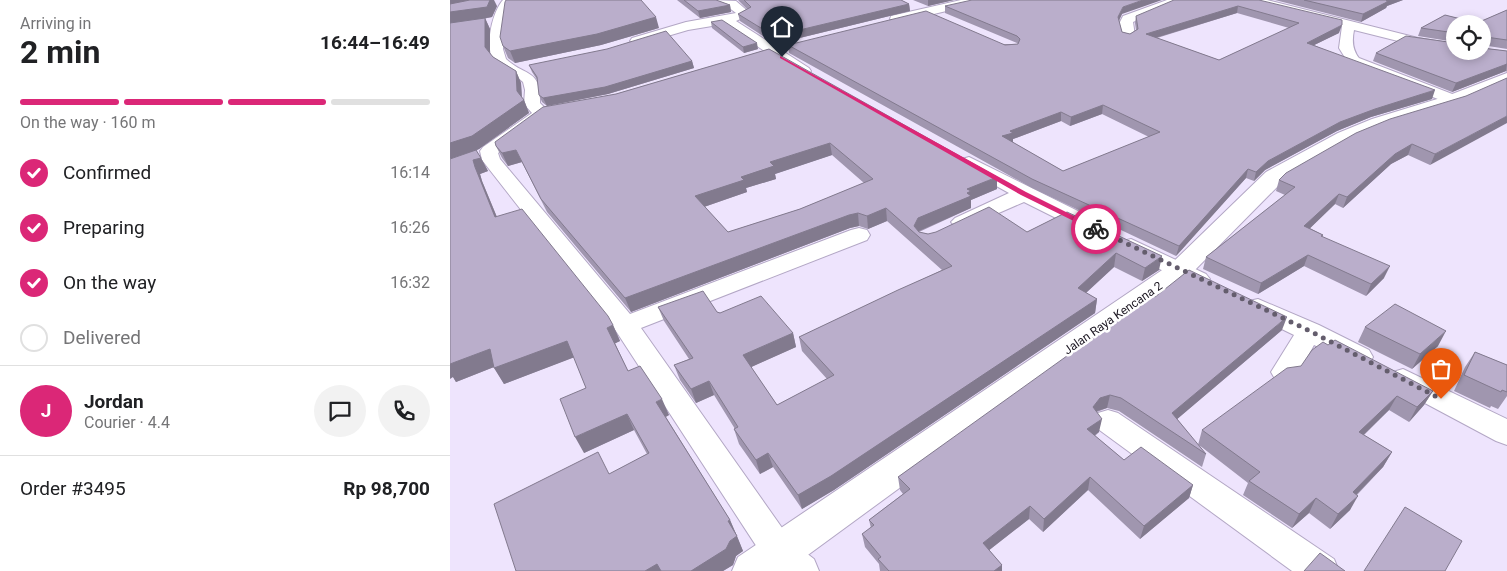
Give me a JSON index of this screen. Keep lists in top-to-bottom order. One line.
{"streets":{"street":["Jalan Raya Kencana 2"]},"page":{"heading":["2 min","Arriving in","16:44–16:49"],"panel":["Jordan","Courier · 4.4","Order #3495","Rp 98,700"],"bar":"On the way · 160 m","list":[["Confirmed","16:14"],["Preparing","16:26"],["On the way","16:32"],"Delivered"],"round":"J"}}
